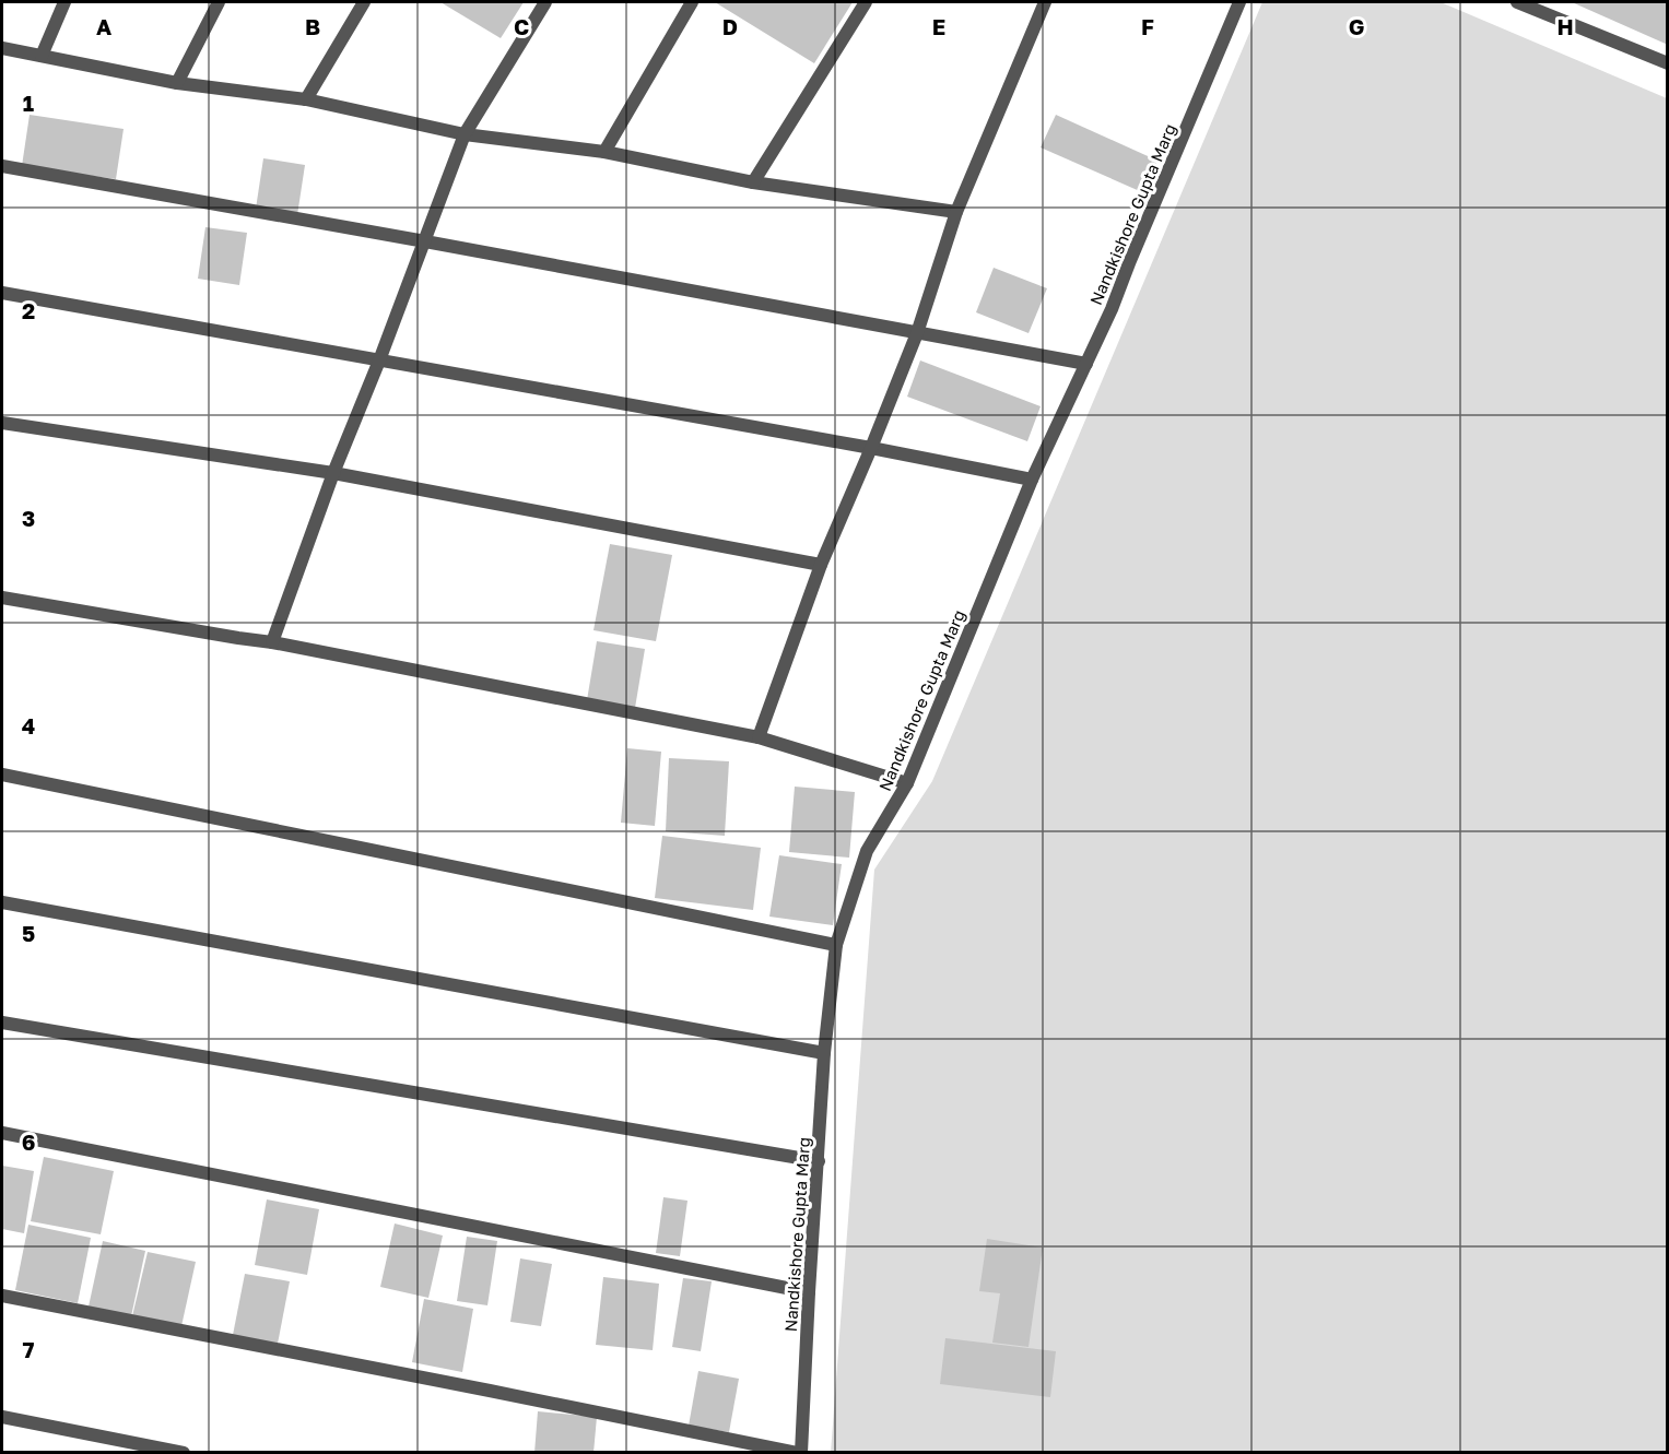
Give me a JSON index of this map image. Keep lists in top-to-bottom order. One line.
{"streets":{"street":["Nandkishore Gupta Marg"]},"grid":{"columns":["A","B","C","D","E","F","G","H"],"rows":["1","2","3","4","5","6","7"]}}
